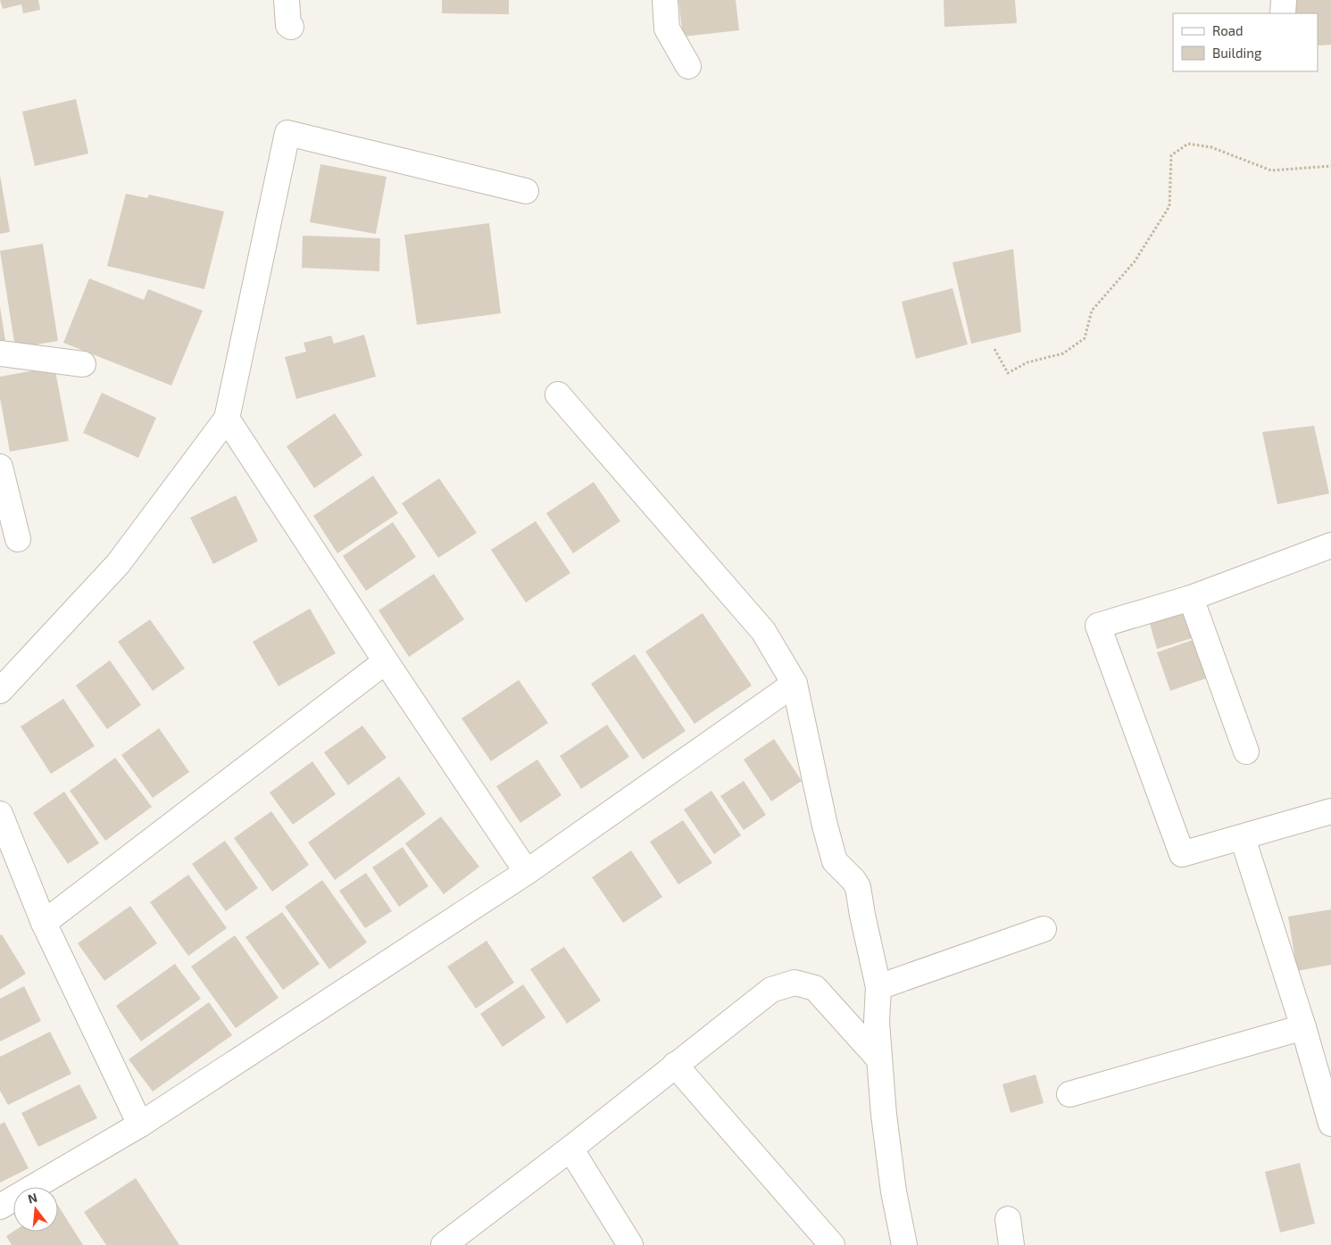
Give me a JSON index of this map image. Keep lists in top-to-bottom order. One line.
{"legend":["Road","Building"],"north":"top"}
